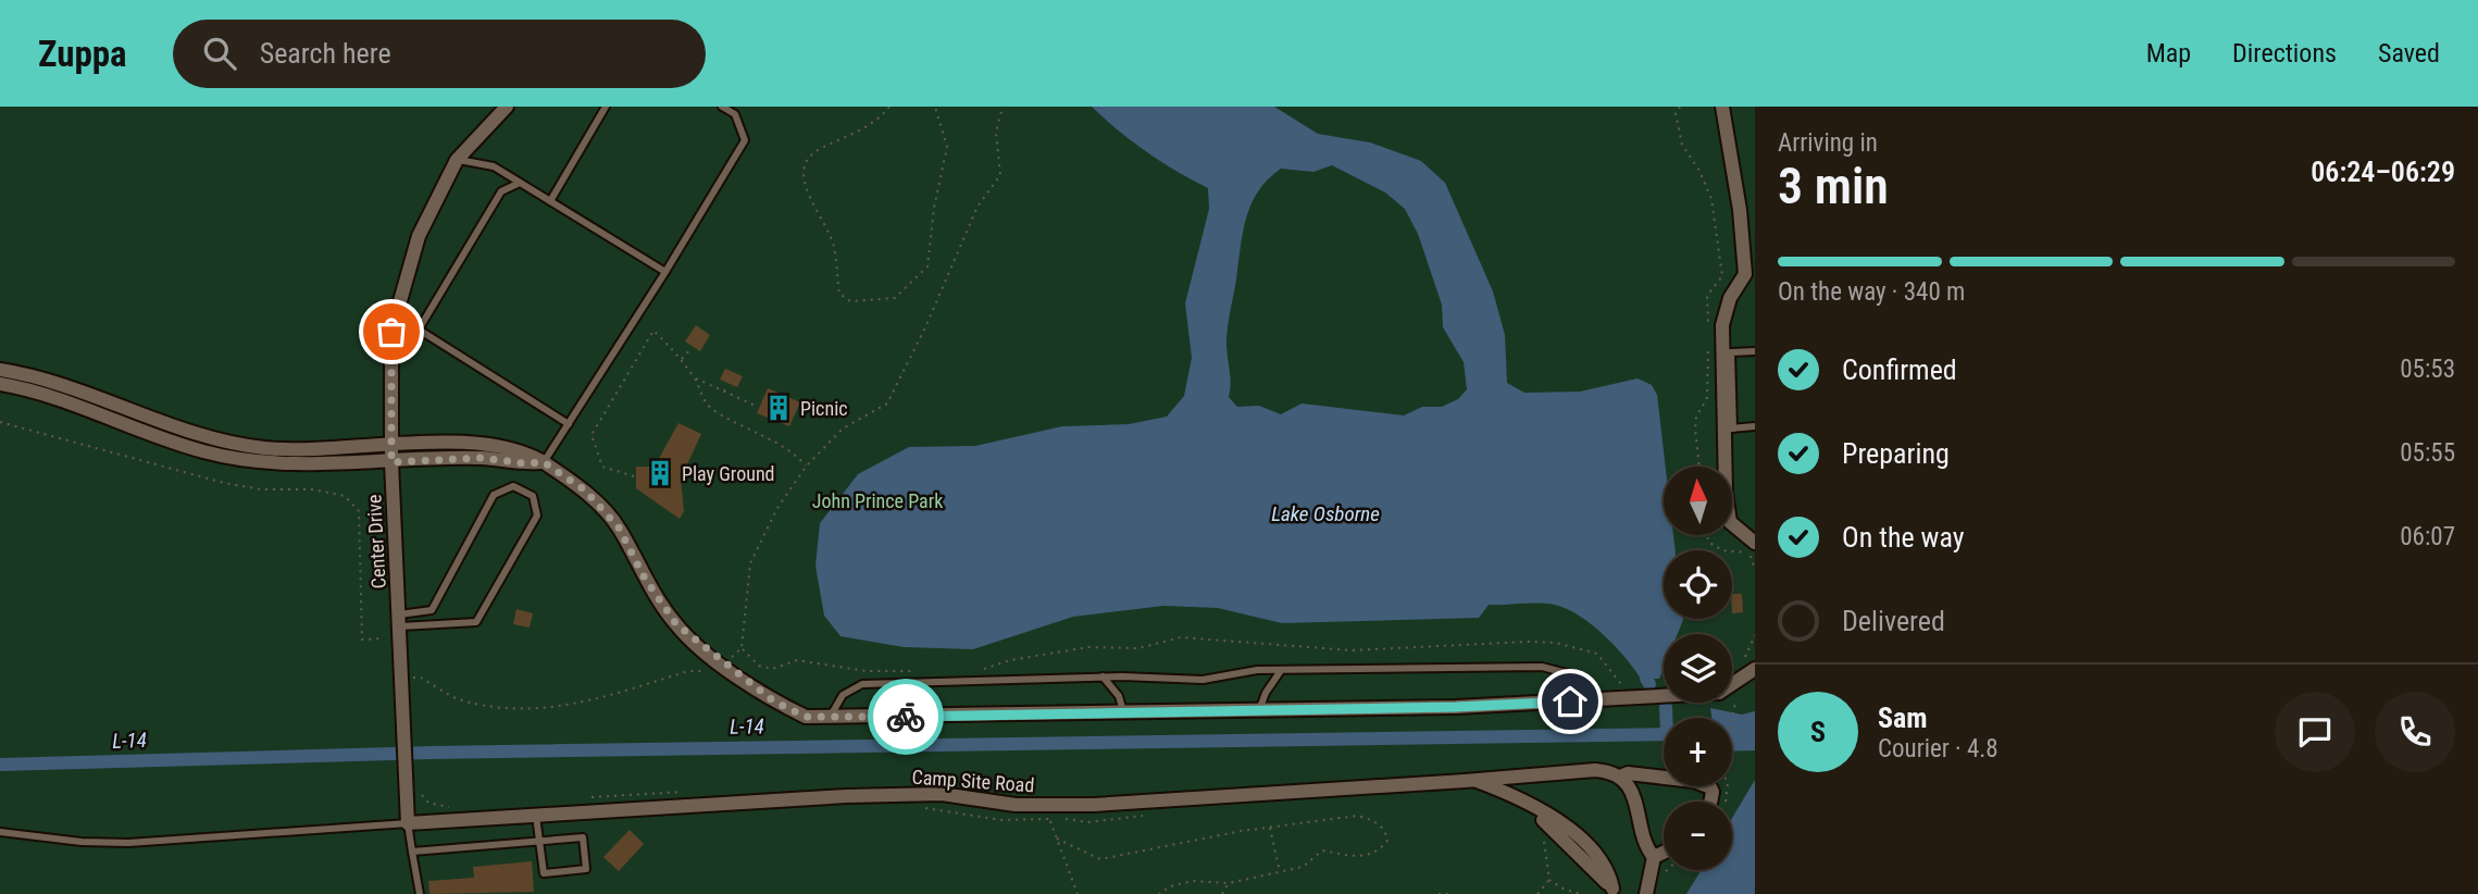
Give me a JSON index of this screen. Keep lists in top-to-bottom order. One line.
{"streets":{"street":["Center Drive","Camp Site Road"]},"crossings":[["Center Drive","Camp Site Road"]],"water":["Lake Osborne","L-14"],"parks":["John Prince Park"],"places":{"building":["Picnic","Play Ground"]},"north":"top","page":{"header":"Zuppa","search":"Search here","nav":["Map","Directions","Saved"],"heading":["3 min","Arriving in","06:24–06:29"],"panel":["Sam","Courier · 4.8"],"bar":"On the way · 340 m","list":[["Confirmed","05:53"],["Preparing","05:55"],["On the way","06:07"],"Delivered"],"map_buttons":["+","−"],"round":"S"}}
